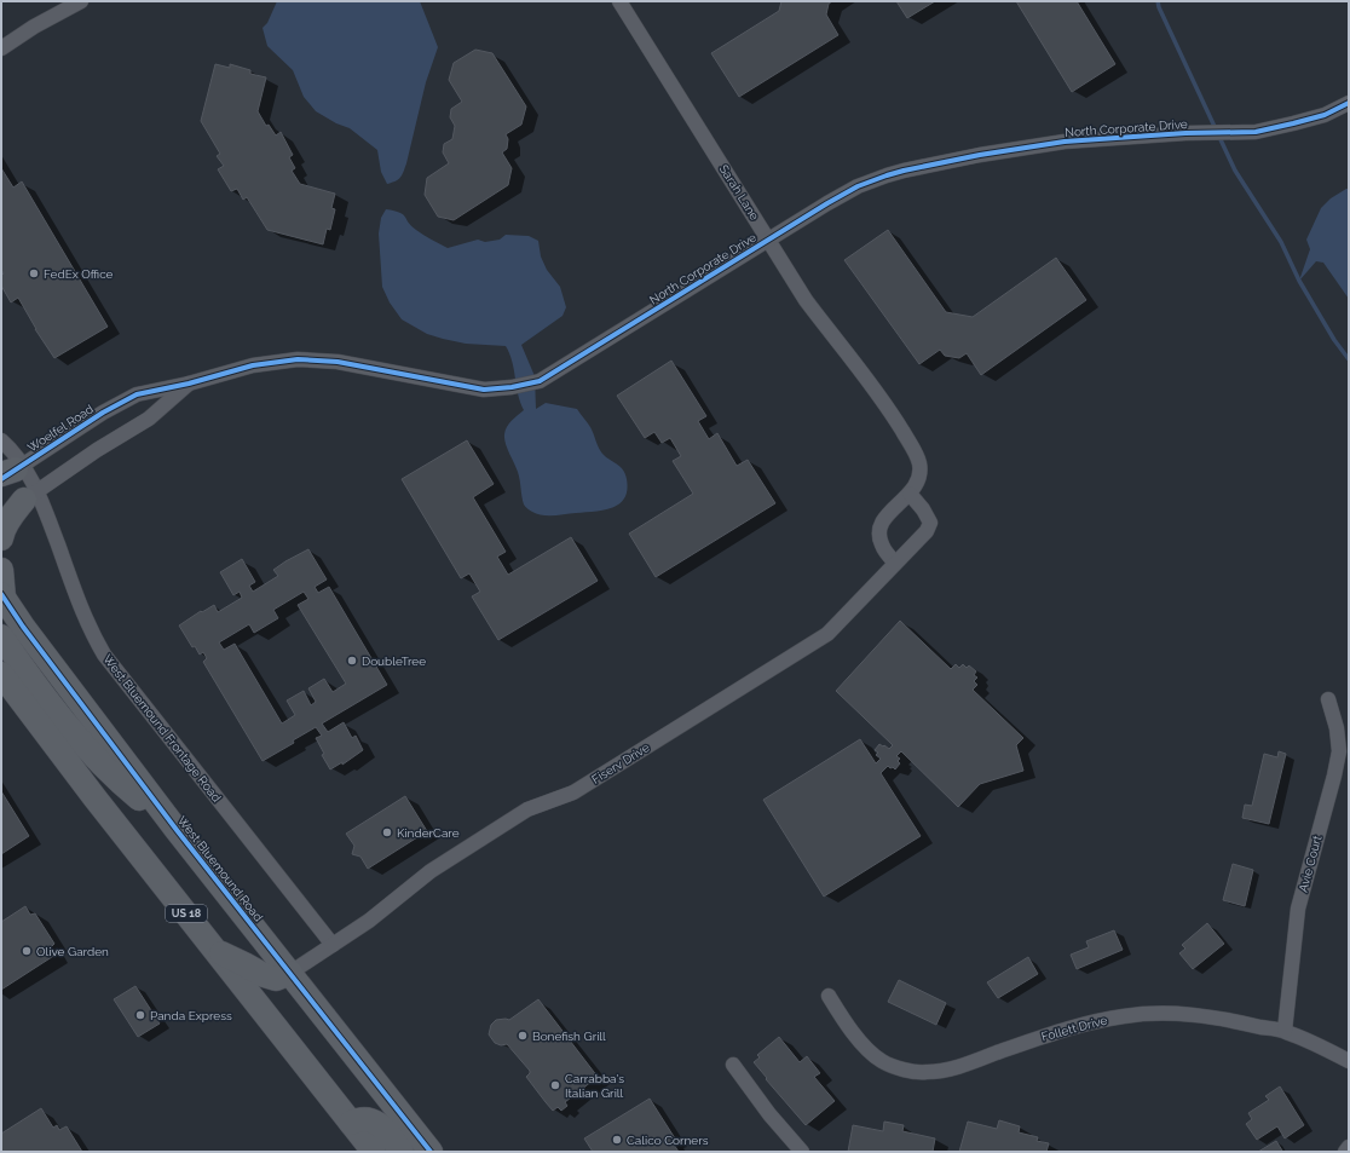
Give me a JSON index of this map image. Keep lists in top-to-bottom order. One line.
{"streets":{"main road":["West Bluemound Road","US 18"],"street":["North Corporate Drive","Sarah Lane","Woelfel Road","West Bluemound Frontage Road","Fiserv Drive","Avie Court","Follett Drive"]},"crossings":[["North Corporate Drive","Sarah Lane"],["North Corporate Drive","Woelfel Road"],["Sarah Lane","Fiserv Drive"],["Woelfel Road","West Bluemound Frontage Road"],["West Bluemound Frontage Road","Fiserv Drive"],["Fiserv Drive","West Bluemound Road"],["Avie Court","Follett Drive"]],"places":["FedEx Office","DoubleTree","KinderCare","Olive Garden","Panda Express","Bonefish Grill","Carrabba's Italian Grill","Calico Corners"]}
